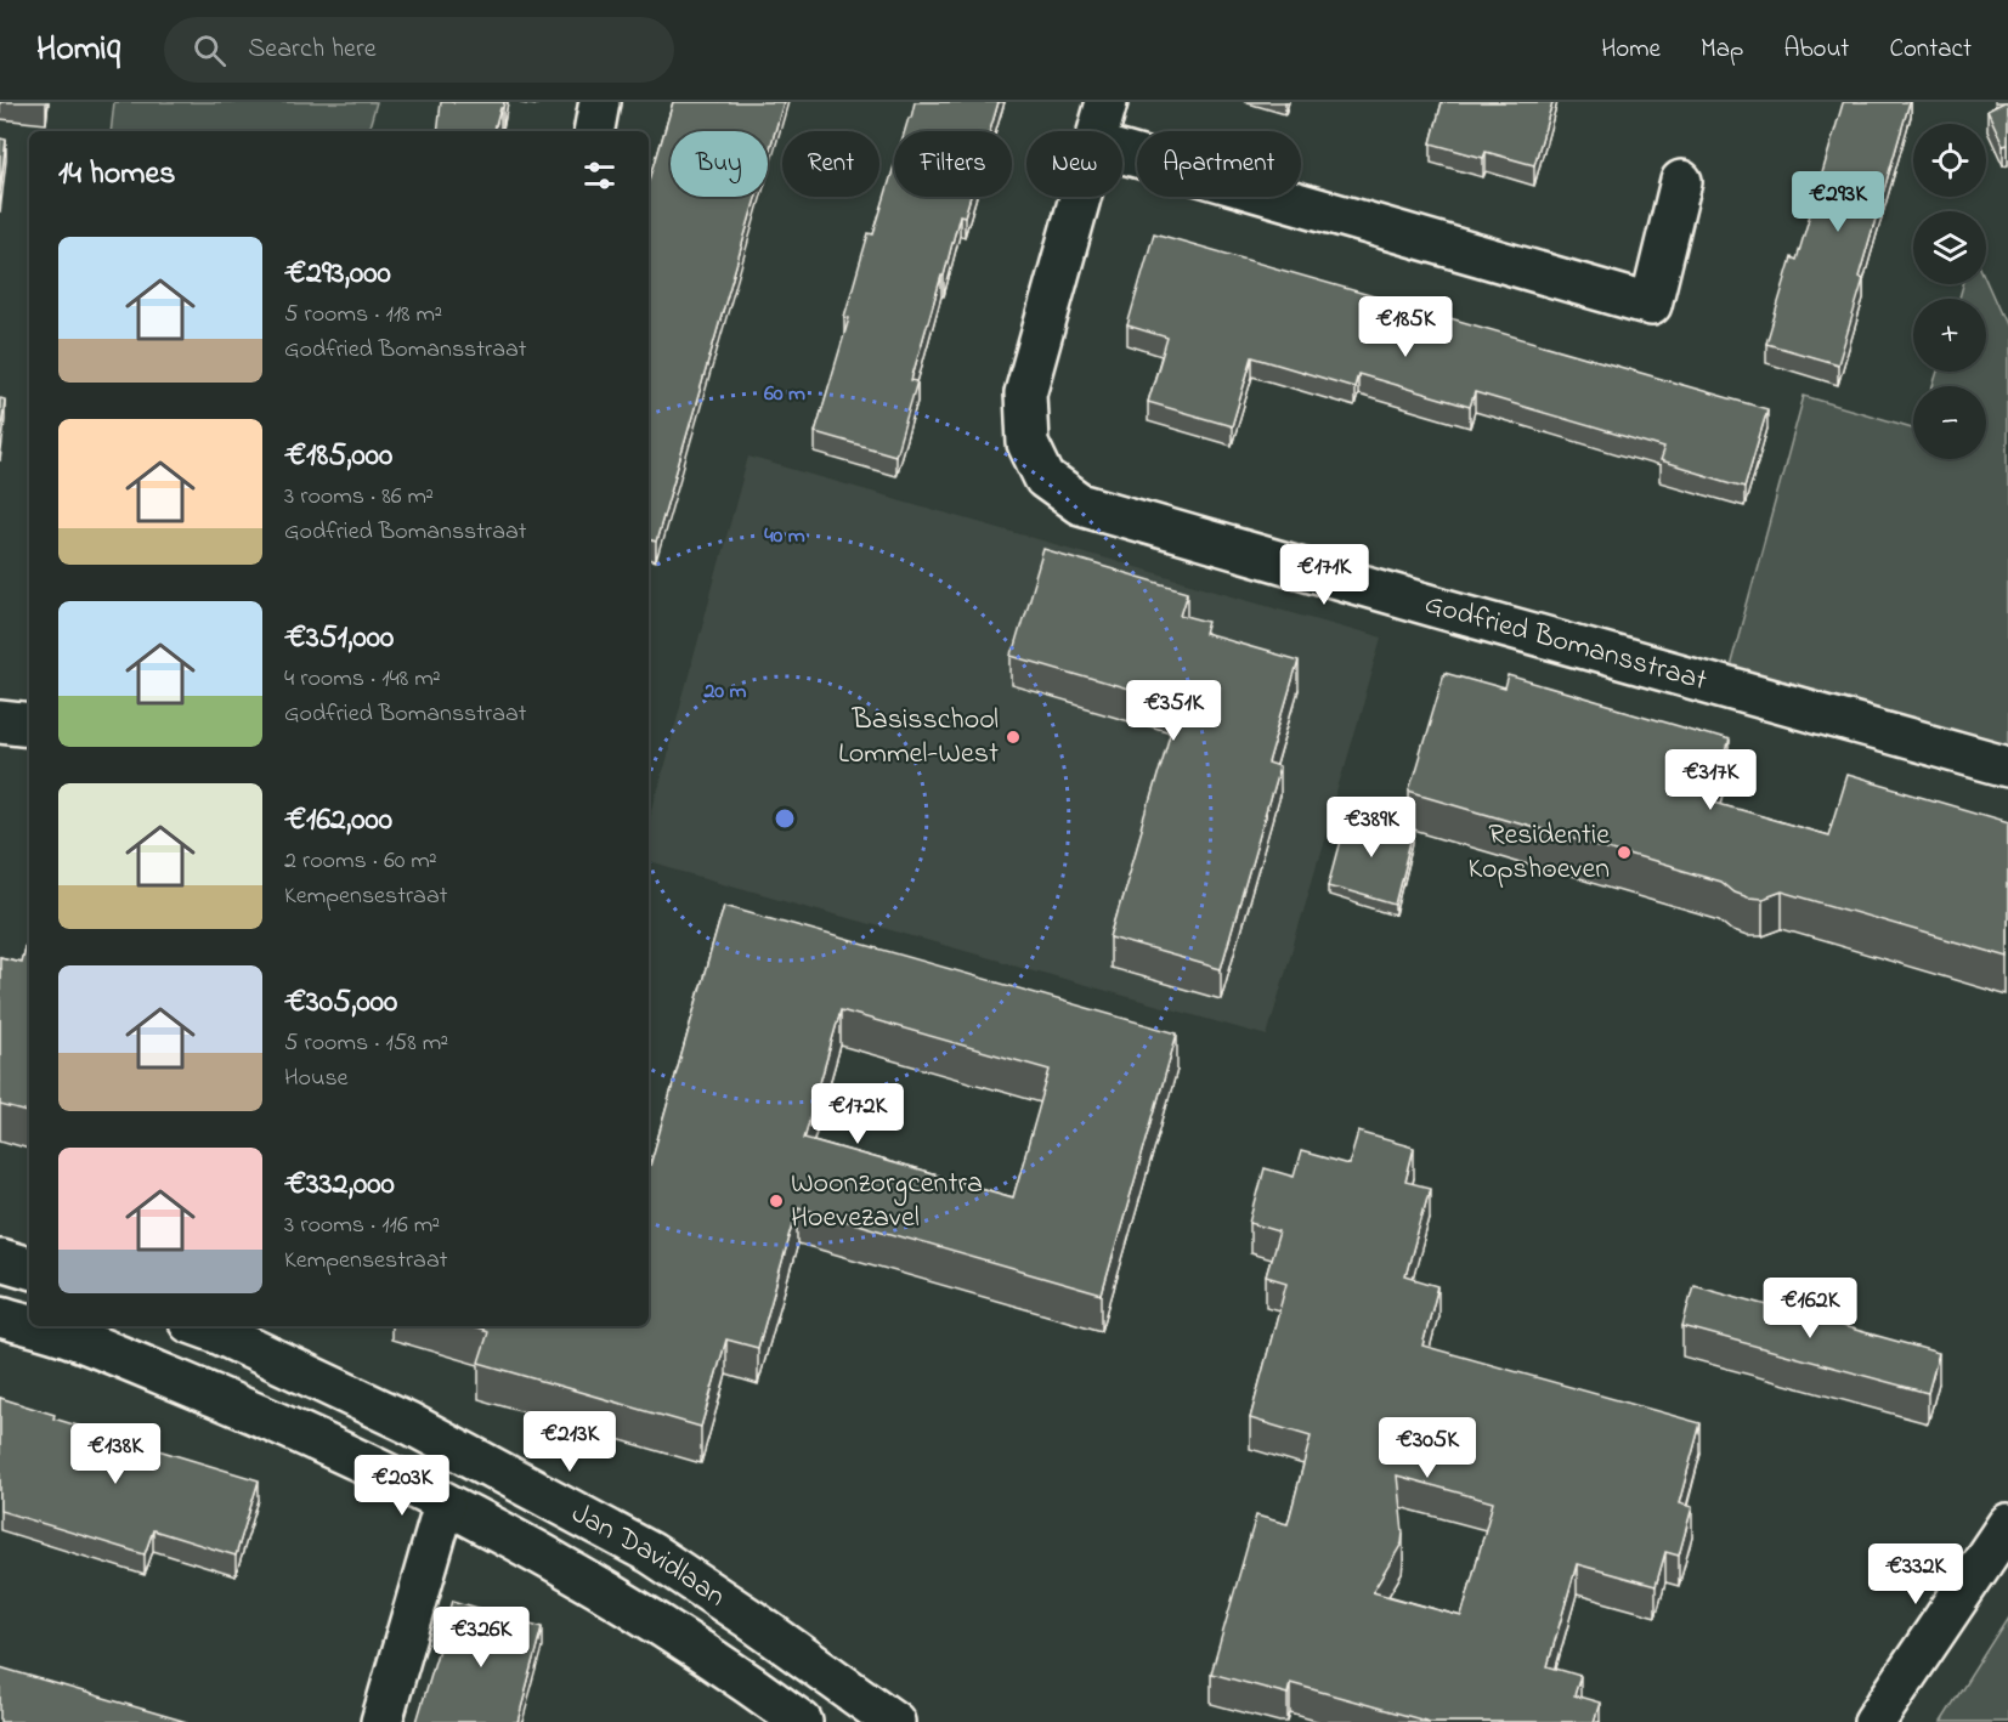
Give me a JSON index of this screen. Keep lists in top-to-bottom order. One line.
{"streets":{"street":["Godfried Bomansstraat","Jan Davidlaan"]},"places":["Basisschool Lommel-West","Residentie Kopshoeven","Woonzorgcentra Hoevezavel"],"page":{"header":"Homiq","search":"Search here","nav":["Home","Map","About","Contact"],"map_buttons":["+","−"],"chip":["Buy","Rent","Filters","New","Apartment"],"heading":"14 homes","price":["€293K","€185K","€171K","€351K","€317K","€389K","€172K","€162K","€213K","€305K","€138K","€203K","€332K","€326K"],"list":[{"name":"€293,000","note":"5 rooms · 118 m² · Godfried Bomansstraat"},{"name":"€185,000","note":"3 rooms · 86 m² · Godfried Bomansstraat"},{"name":"€351,000","note":"4 rooms · 148 m² · Godfried Bomansstraat"},{"name":"€162,000","note":"2 rooms · 60 m² · Kempensestraat"},{"name":"€305,000","note":"5 rooms · 158 m² · House"},{"name":"€332,000","note":"3 rooms · 116 m² · Kempensestraat"}]},"rings":["60 m","40 m","20 m"]}
